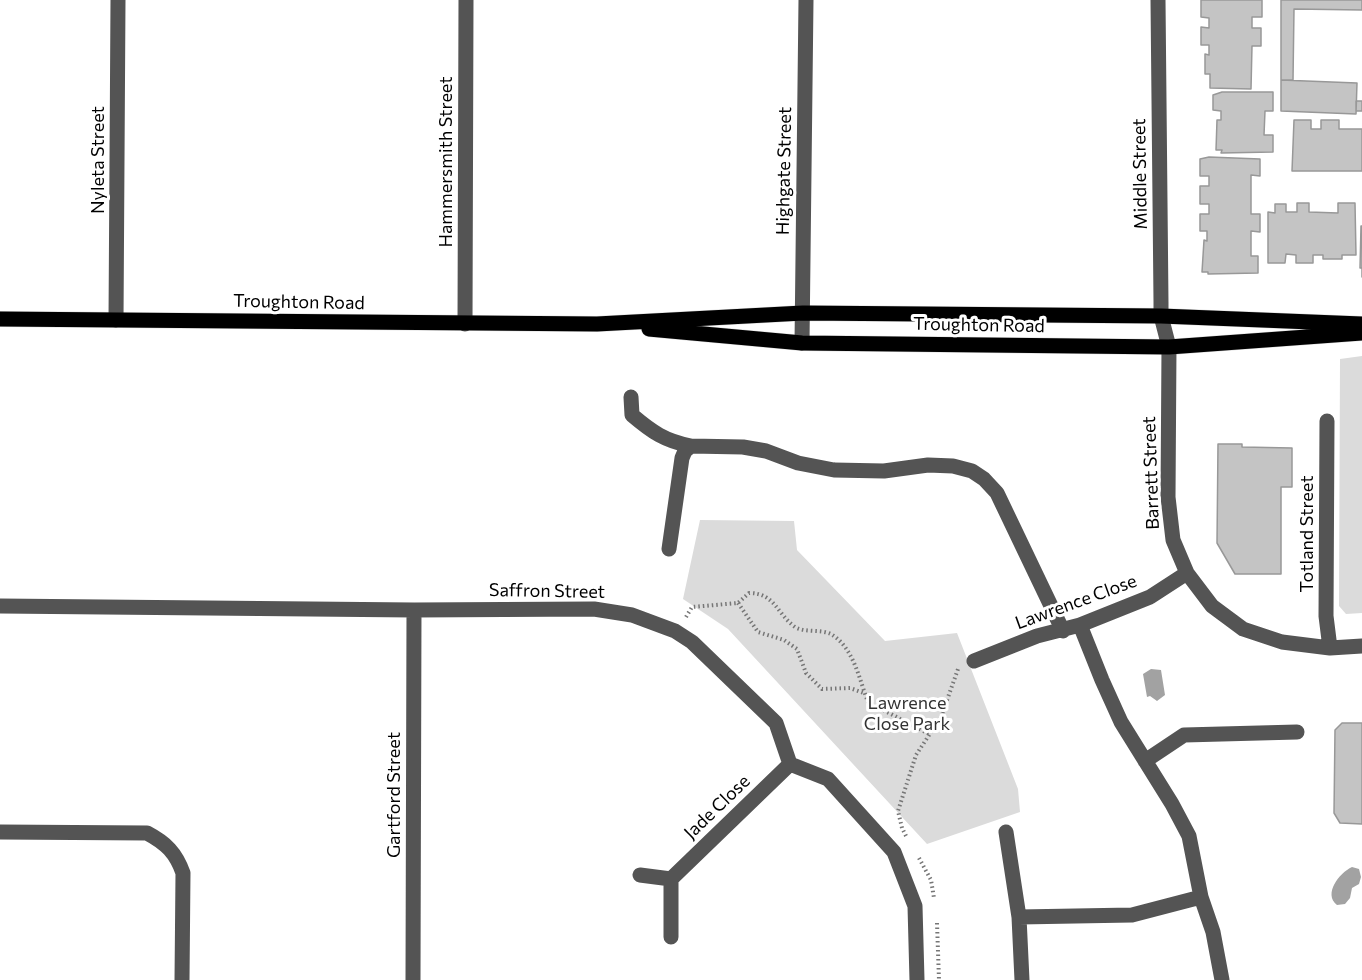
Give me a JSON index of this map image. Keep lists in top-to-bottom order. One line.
{"streets":{"main road":["Troughton Road"],"street":["Nyleta Street","Hammersmith Street","Highgate Street","Middle Street","Barrett Street","Totland Street","Saffron Street","Lawrence Close","Gartford Street","Jade Close"]},"crossings":[["Nyleta Street","Troughton Road"],["Hammersmith Street","Troughton Road"],["Highgate Street","Troughton Road"],["Middle Street","Troughton Road"],["Middle Street","Barrett Street"],["Troughton Road","Barrett Street"],["Barrett Street","Totland Street"],["Barrett Street","Lawrence Close"],["Saffron Street","Gartford Street"],["Saffron Street","Jade Close"]],"parks":["Lawrence Close Park"]}
